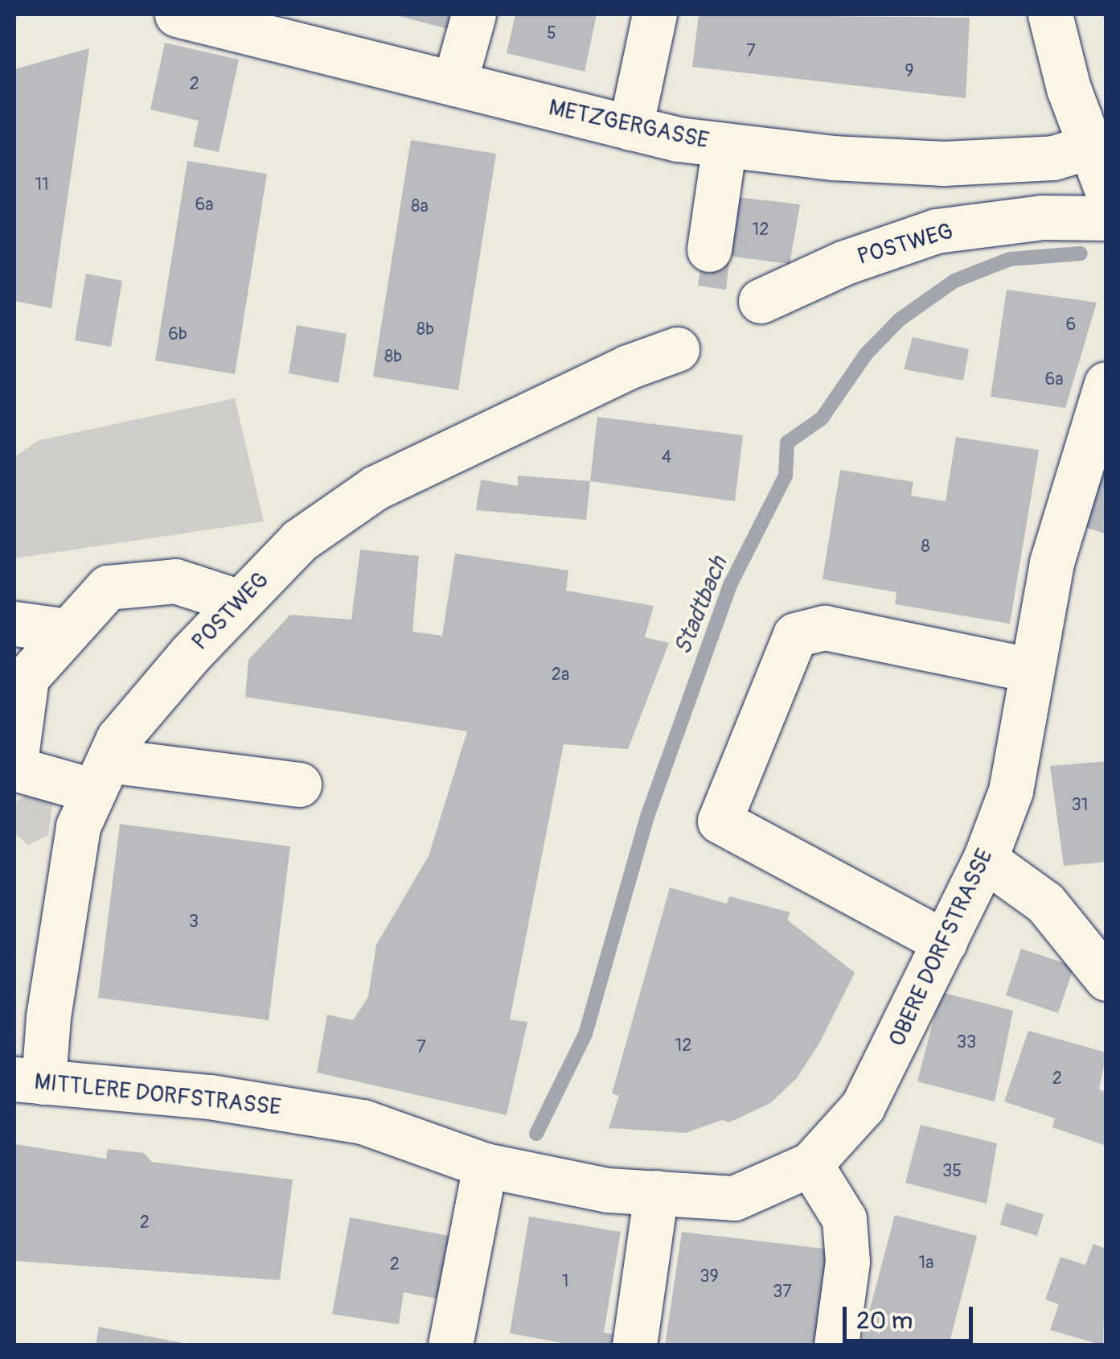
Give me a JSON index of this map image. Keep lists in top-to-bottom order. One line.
{"streets":{"street":["METZGERGASSE","POSTWEG","OBERE DORFSTRASSE","MITTLERE DORFSTRASSE"]},"crossings":[["POSTWEG","MITTLERE DORFSTRASSE"],["OBERE DORFSTRASSE","MITTLERE DORFSTRASSE"]],"water":["Stadtbach"],"house_numbers":["5","7","9","2","11","6a","8a","12","6","8b","6b","8b","6a","4","8","2a","31","3","33","12","7","2","35","2","1a","2","39","1","37"],"scale_bar":"20 m"}
